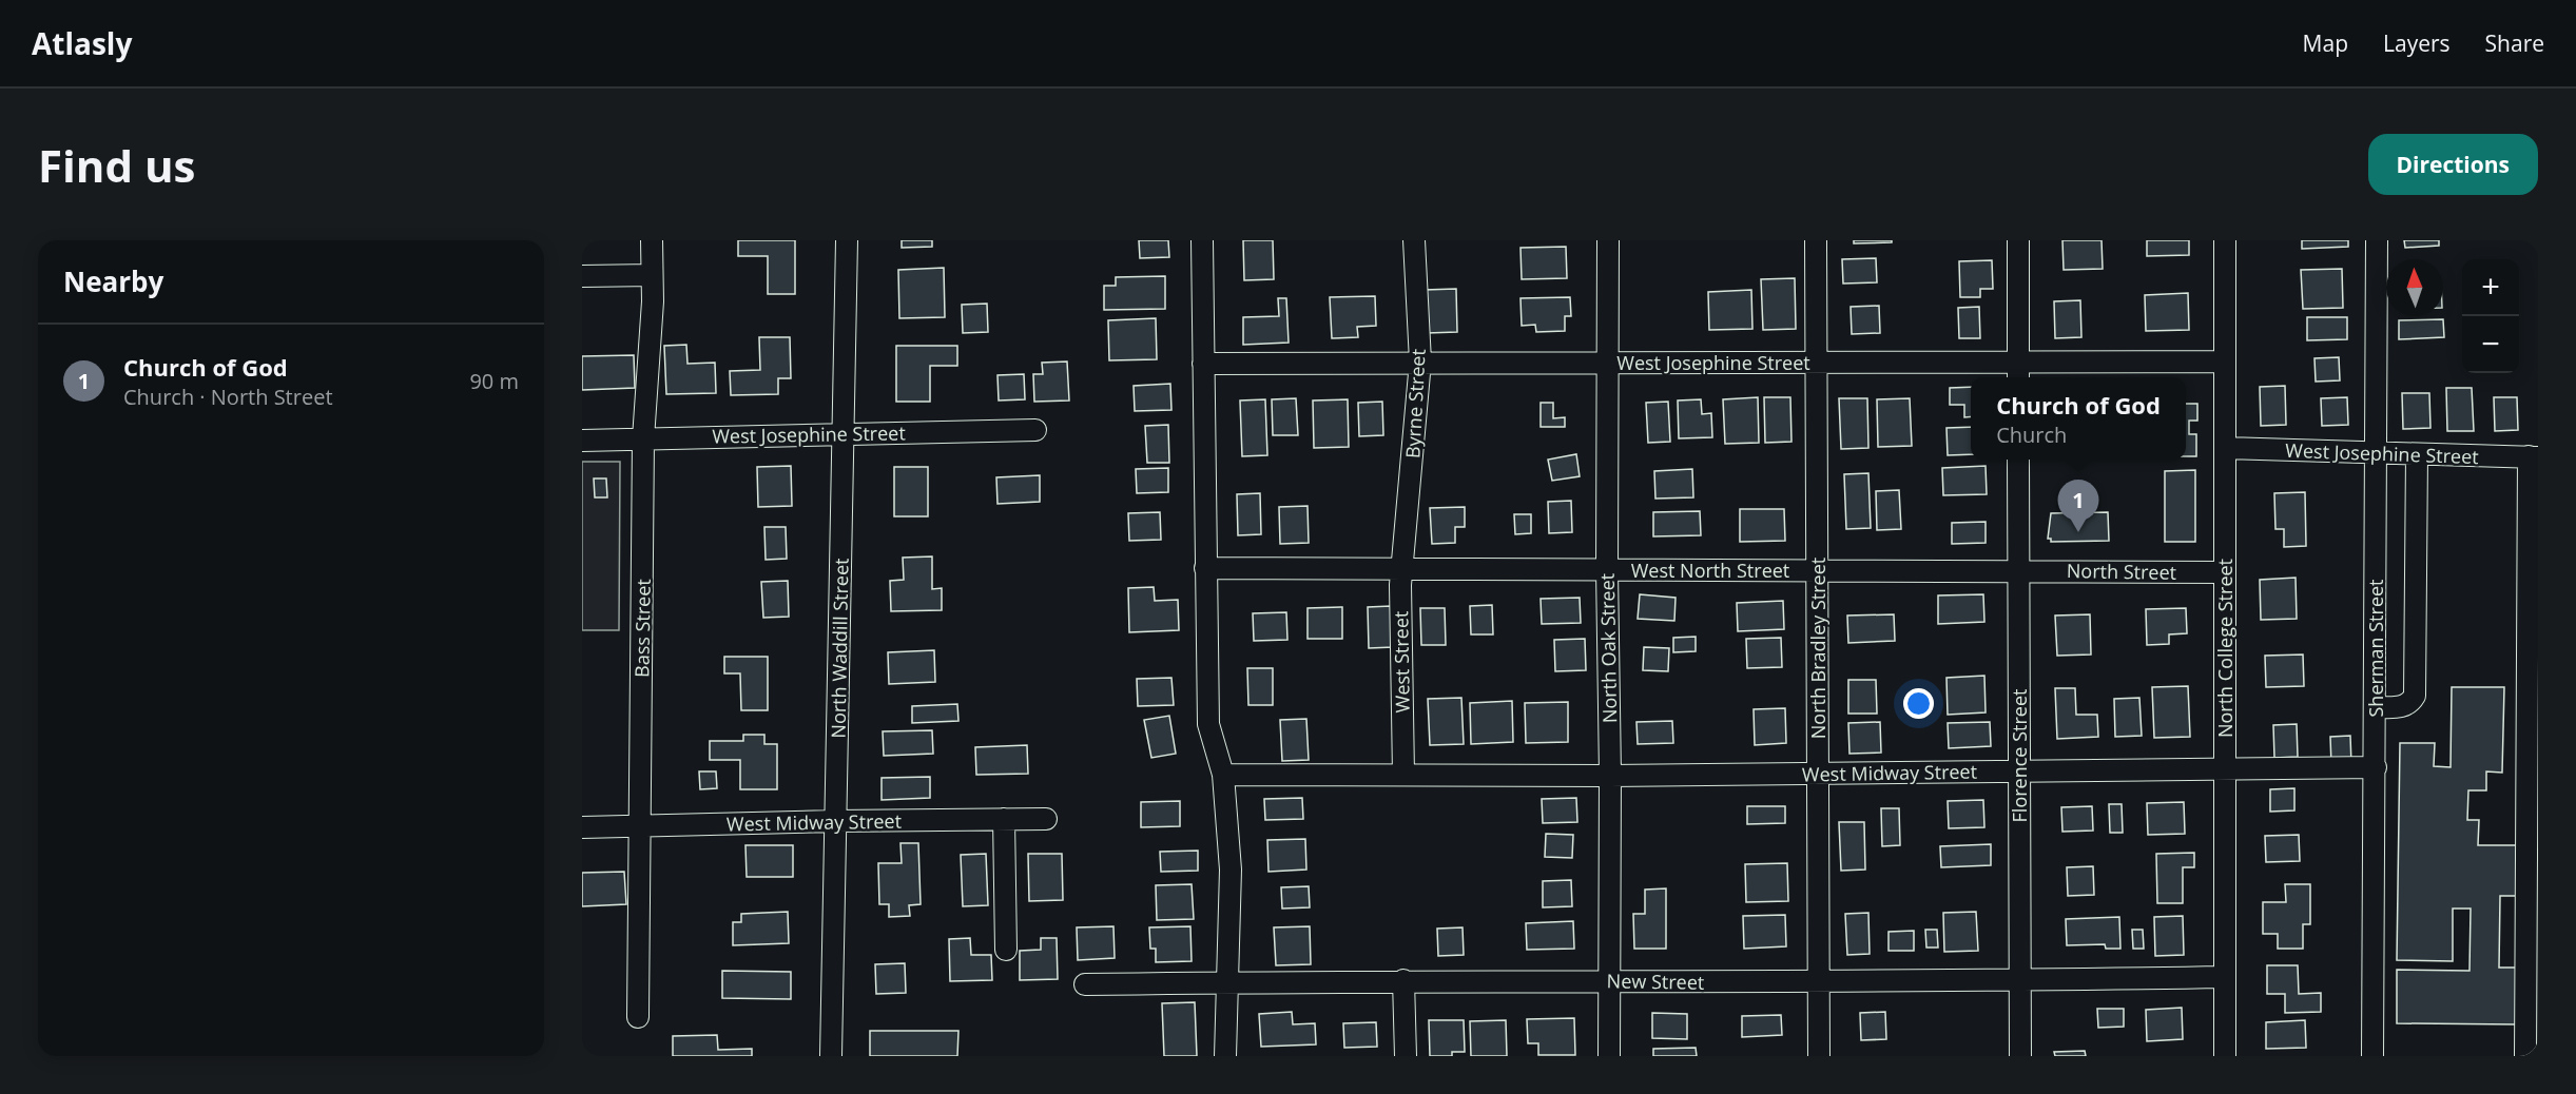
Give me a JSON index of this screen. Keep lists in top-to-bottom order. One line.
{"streets":{"street":["West Josephine Street","Byrne Street","West North Street","North Street","Bass Street","North Waddill Street","North Oak Street","North Bradley Street","North College Street","Sherman Street","West Street","Florence Street","West Midway Street","New Street"]},"crossings":[["West Josephine Street","Byrne Street"],["West Josephine Street","Bass Street"],["West Josephine Street","North Waddill Street"],["West Josephine Street","North Oak Street"],["West Josephine Street","North Bradley Street"],["West Josephine Street","North College Street"],["West Josephine Street","Sherman Street"],["Byrne Street","West North Street"],["Byrne Street","West Street"],["West North Street","North Street"],["West North Street","North Oak Street"],["West North Street","North Bradley Street"],["West North Street","West Street"],["West North Street","Florence Street"],["North Street","North College Street"],["North Street","Florence Street"],["Bass Street","West Midway Street"],["North Waddill Street","West Midway Street"],["North Oak Street","West Midway Street"],["North Oak Street","New Street"],["North Bradley Street","West Midway Street"],["North Bradley Street","New Street"],["North College Street","West Midway Street"],["North College Street","New Street"],["Sherman Street","West Midway Street"],["West Street","West Midway Street"],["Florence Street","West Midway Street"],["Florence Street","New Street"]],"north":"top","page":{"header":"Atlasly","nav":["Map","Layers","Share"],"buttons":"Directions","title":"Find us","heading":"Nearby","map_buttons":["+","−"],"list":[{"mark":"1","name":"Church of God","note":"Church · North Street","value":"90 m"}],"popup":["Church of God","Church"],"pins":"1"}}
